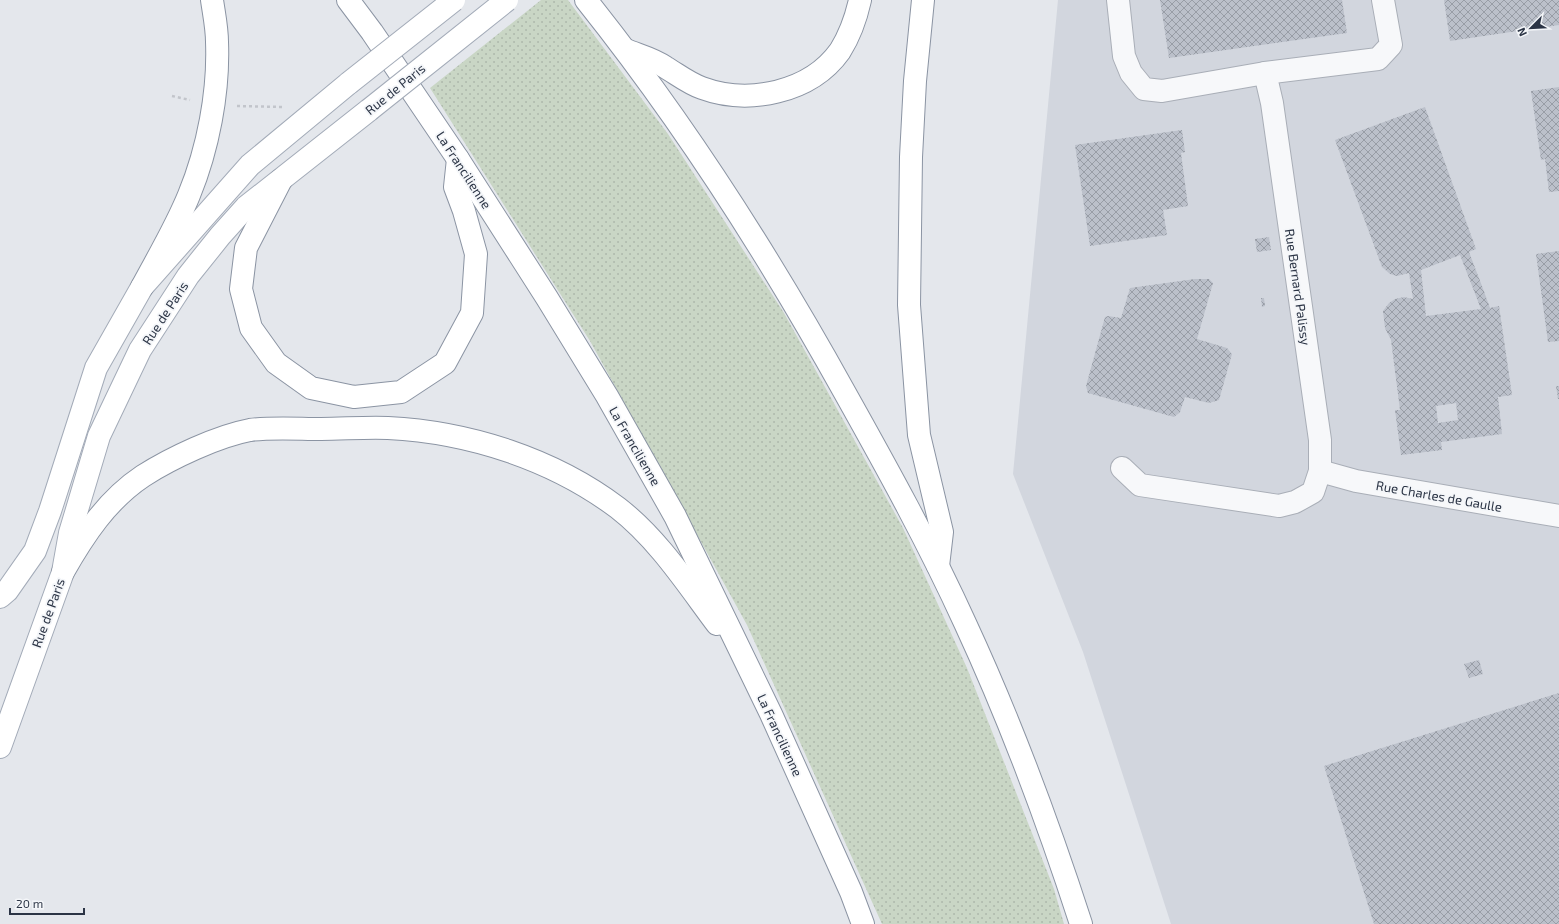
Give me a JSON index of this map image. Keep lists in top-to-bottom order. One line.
{"streets":{"main road":["Rue de Paris","La Francilienne"],"street":["Rue Bernard Palissy","Rue Charles de Gaulle"]},"crossings":[["Rue Bernard Palissy","Rue Charles de Gaulle"]],"scale_bar":"20 m","north":"bottom left"}
